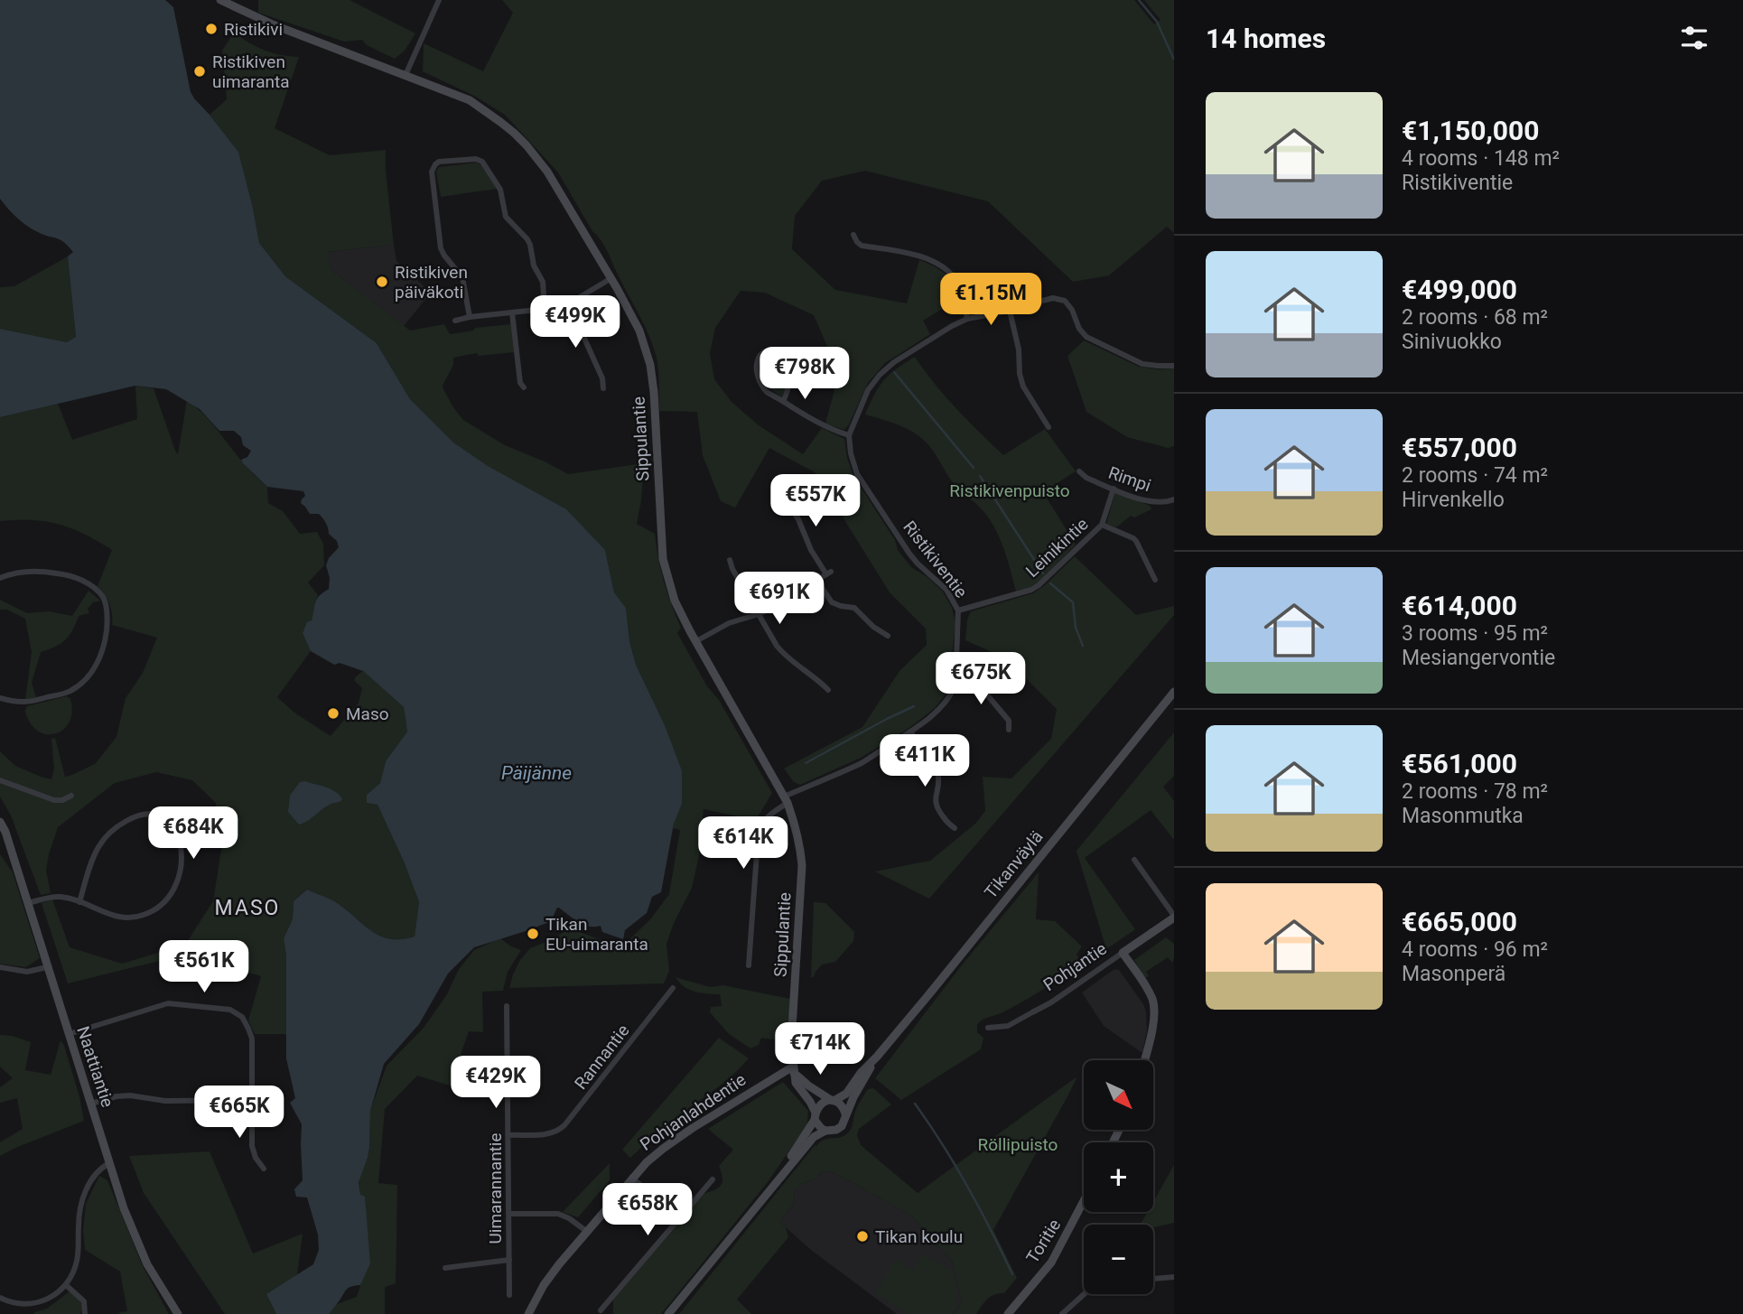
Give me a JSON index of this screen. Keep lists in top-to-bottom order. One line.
{"streets":{"street":["Sippulantie","Rimpi","Leinikintie","Ristikiventie","Tikanväylä","Pohjantie","Rannantie","Naattiantie","Pohjanlahdentie","Uimarannantie","Toritie"]},"crossings":[["Sippulantie","Tikanväylä"],["Sippulantie","Pohjanlahdentie"],["Rimpi","Leinikintie"],["Leinikintie","Ristikiventie"],["Rannantie","Uimarannantie"]],"districts":["MASO"],"water":["Päijänne"],"parks":["Ristikivenpuisto","Röllipuisto"],"places":["Ristikivi","Ristikiven uimaranta","Ristikiven päiväkoti","Maso","Tikan EU-uimaranta","Tikan koulu"],"north":"bottom right","page":{"heading":"14 homes","list":[{"name":"€1,150,000","note":"4 rooms · 148 m² · Ristikiventie"},{"name":"€499,000","note":"2 rooms · 68 m² · Sinivuokko"},{"name":"€557,000","note":"2 rooms · 74 m² · Hirvenkello"},{"name":"€614,000","note":"3 rooms · 95 m² · Mesiangervontie"},{"name":"€561,000","note":"2 rooms · 78 m² · Masonmutka"},{"name":"€665,000","note":"4 rooms · 96 m² · Masonperä"}],"price":["€1.15M","€499K","€798K","€557K","€691K","€675K","€411K","€684K","€614K","€561K","€714K","€429K","€665K","€658K"],"map_buttons":["+","−"]}}
